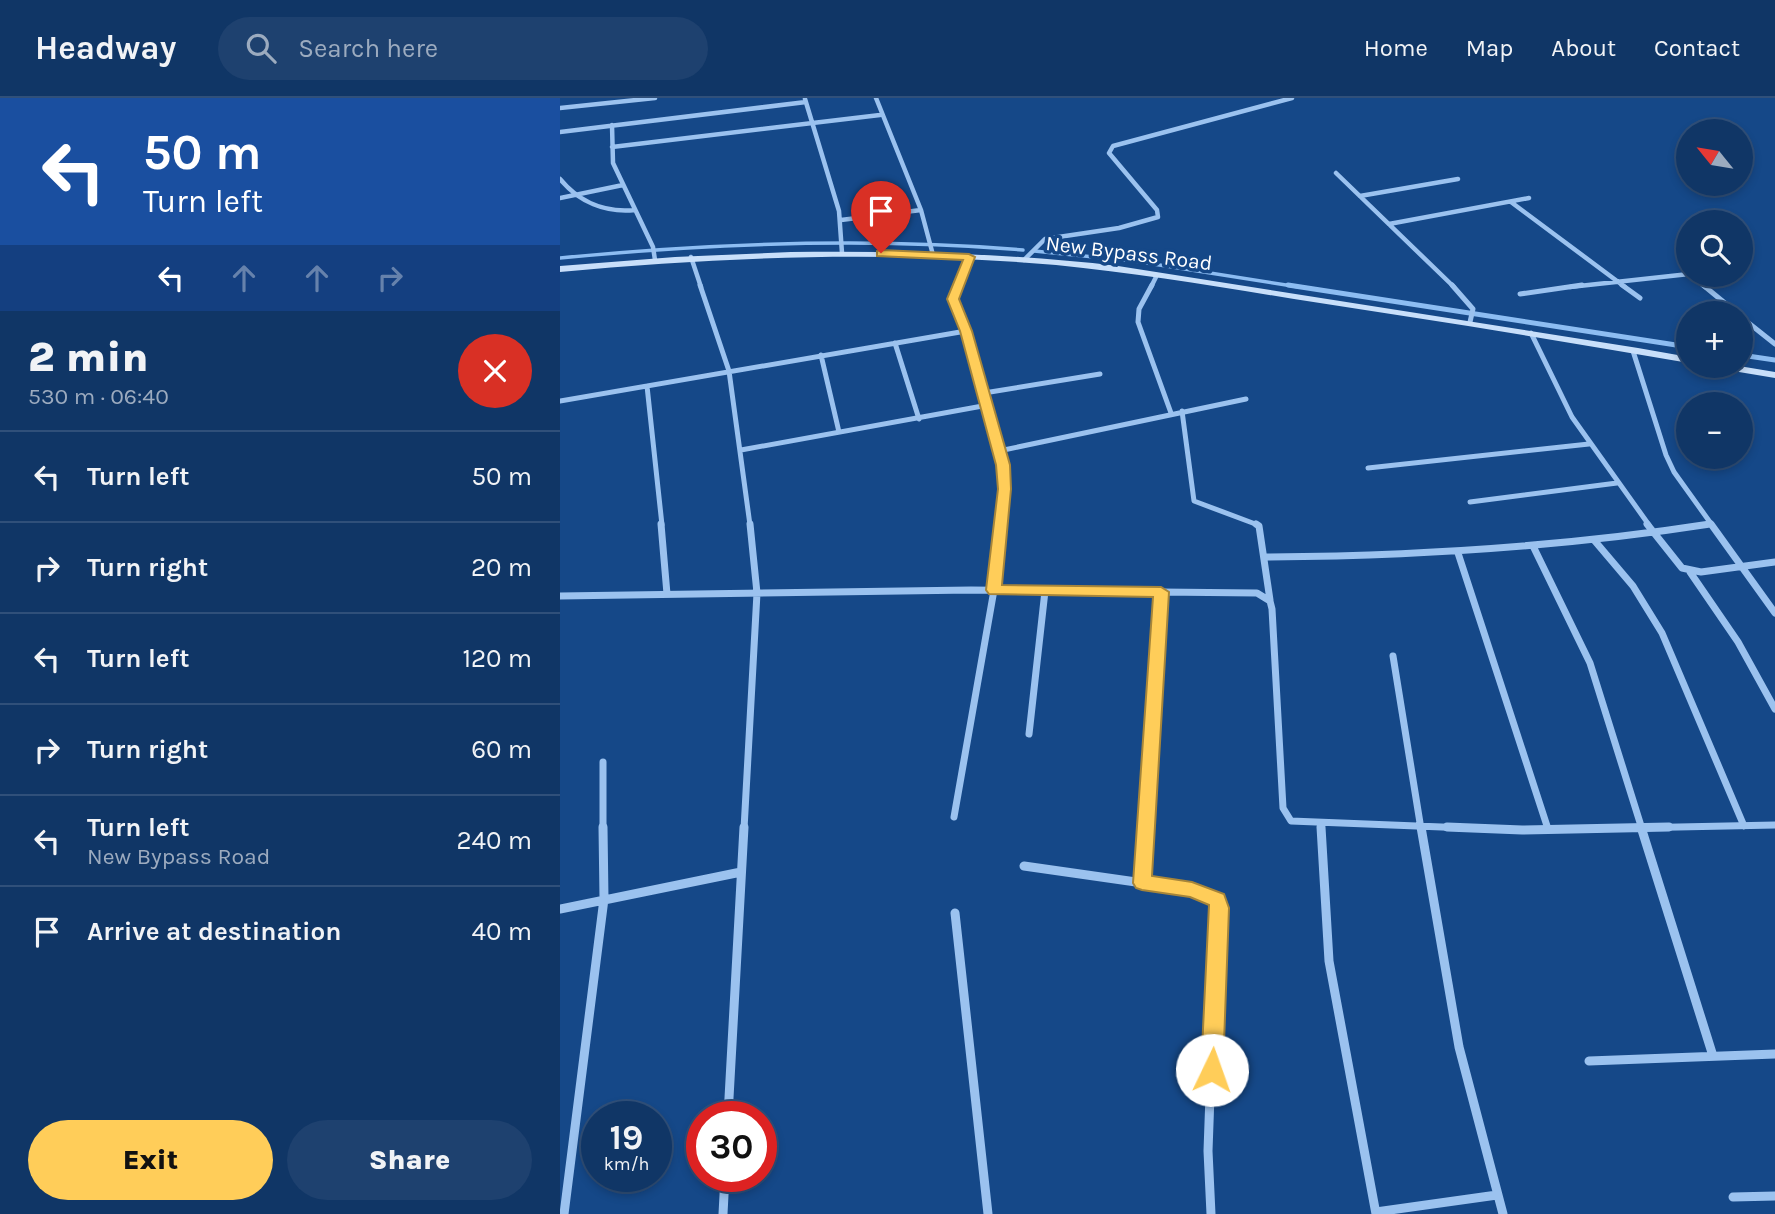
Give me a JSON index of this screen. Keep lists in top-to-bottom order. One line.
{"streets":{"main road":["New Bypass Road"]},"north":"top left","page":{"header":"Headway","search":"Search here","nav":["Home","Map","About","Contact"],"turn":["50 m","Turn left"],"map_buttons":["+","−"],"heading":["2 min","530 m · 06:40"],"list":[{"name":"Turn left","value":"50 m"},{"name":"Turn right","value":"20 m"},{"name":"Turn left","value":"120 m"},{"name":"Turn right","value":"60 m"},{"name":"Turn left","note":"New Bypass Road","value":"240 m"},{"name":"Arrive at destination","value":"40 m"}],"speed":"19 km/h","limit":"30","buttons":["Exit","Share"]}}
